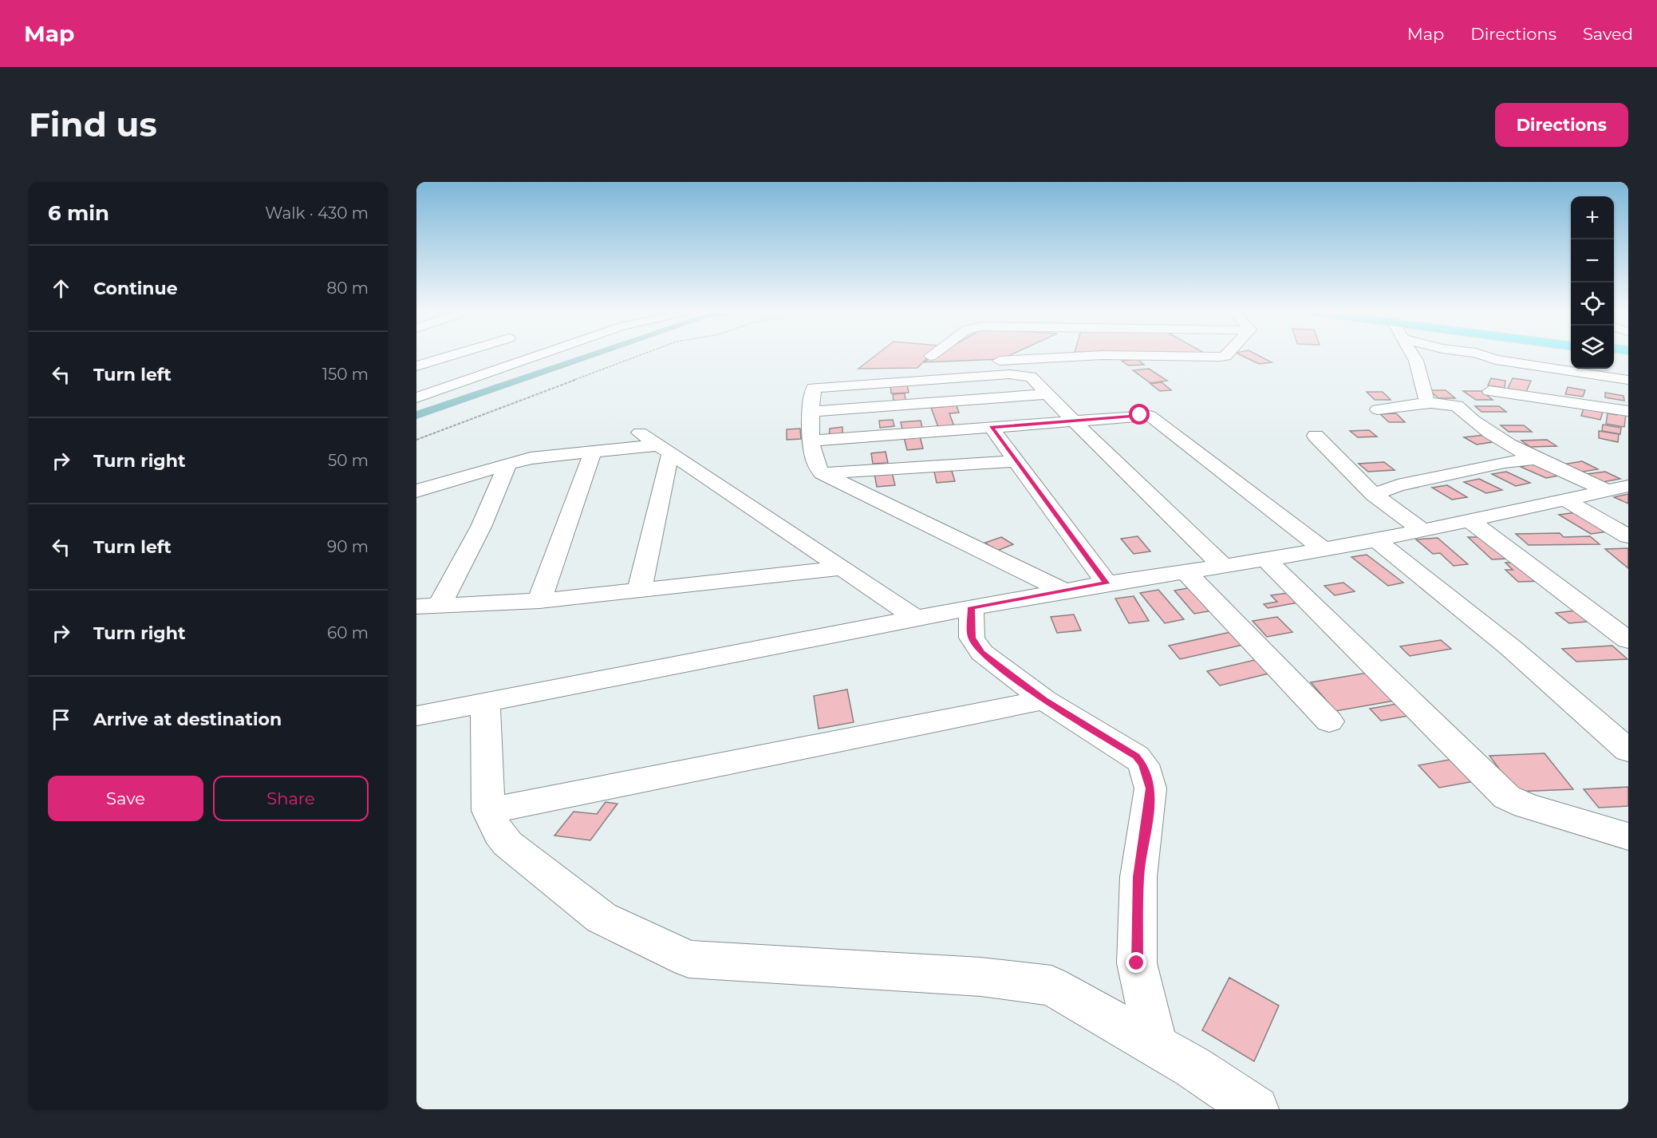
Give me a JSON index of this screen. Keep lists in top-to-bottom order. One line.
{"page":{"header":"Map","nav":["Map","Directions","Saved"],"buttons":["Directions",["Save","Share"]],"title":"Find us","heading":["6 min","Walk · 430 m"],"map_buttons":["+","−"],"list":[["Continue","80 m"],["Turn left","150 m"],["Turn right","50 m"],["Turn left","90 m"],["Turn right","60 m"],"Arrive at destination"]}}
